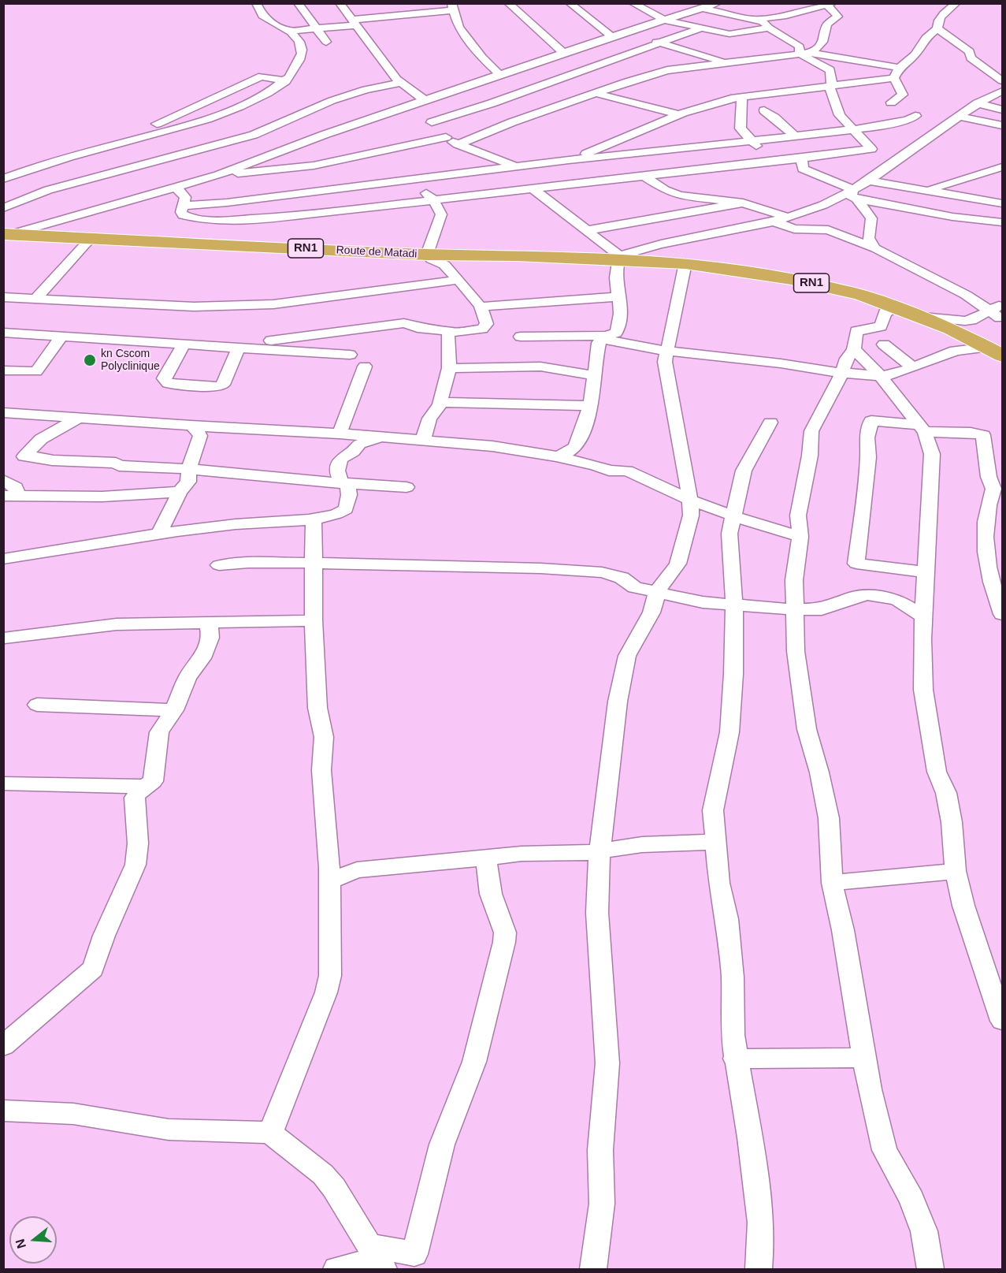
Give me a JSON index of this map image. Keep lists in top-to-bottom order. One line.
{"streets":{"highway":["RN1","Route de Matadi"]},"crossings":[["RN1","Route de Matadi"]],"places":["kn Cscom Polyclinique"],"north":"left"}
